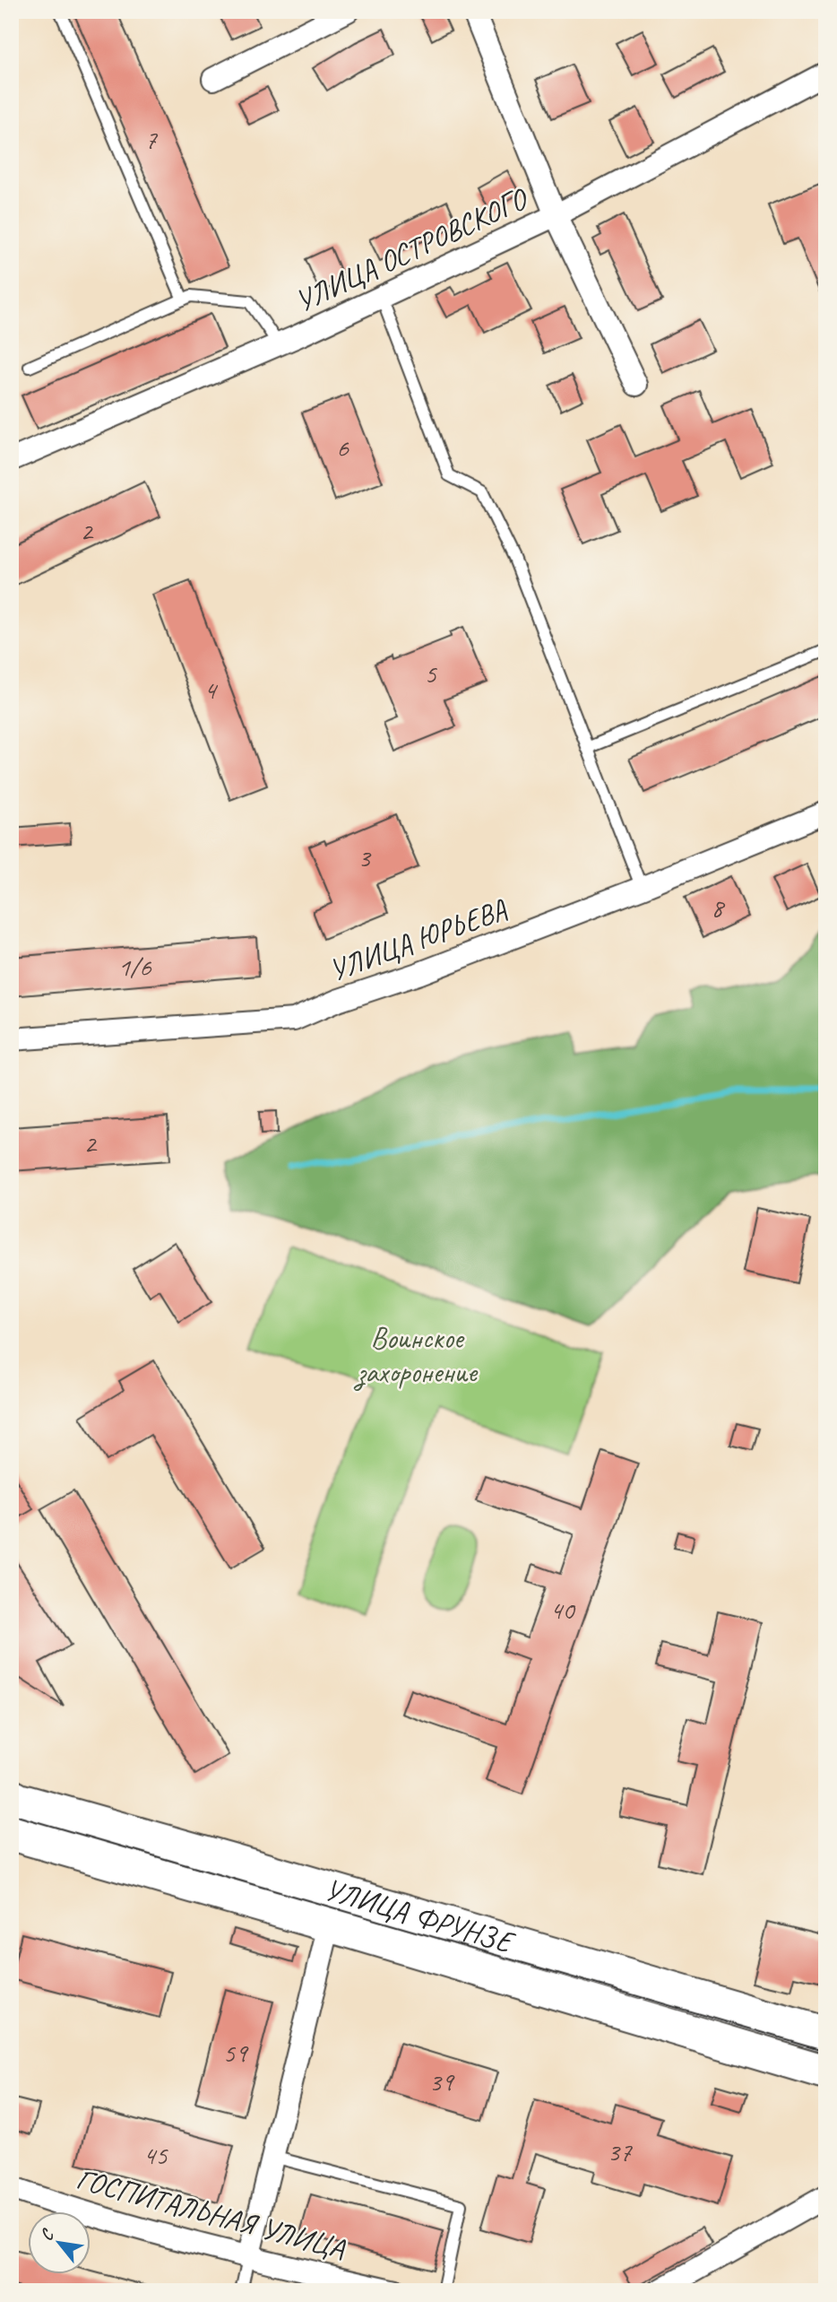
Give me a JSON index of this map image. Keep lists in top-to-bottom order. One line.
{"streets":{"main road":["УЛИЦА ФРУНЗЕ"],"street":["УЛИЦА ОСТРОВСКОГО","УЛИЦА ЮРЬЕВА","ГОСПИТАЛЬНАЯ УЛИЦА"]},"parks":["Воинское захоронение"],"house_numbers":["7","6","2","5","4","3","8","1/6","2","40","59","39","37","45"],"north":"top left"}
